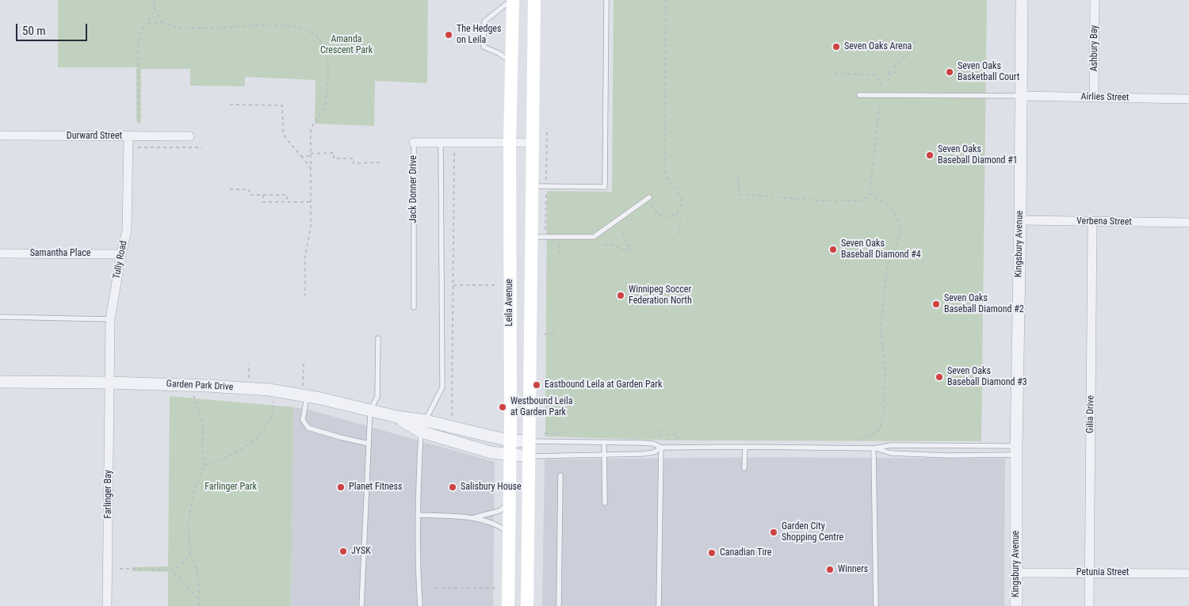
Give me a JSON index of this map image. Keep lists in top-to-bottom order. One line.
{"streets":{"main road":["Leila Avenue"],"street":["Ashbury Bay","Airlies Street","Durward Street","Jack Donner Drive","Verbena Street","Kingsbury Avenue","Samantha Place","Tully Road","Garden Park Drive","Gilia Drive","Farlinger Bay","Petunia Street"]},"crossings":[["Ashbury Bay","Airlies Street"],["Airlies Street","Kingsbury Avenue"],["Durward Street","Tully Road"],["Jack Donner Drive","Leila Avenue"],["Verbena Street","Kingsbury Avenue"],["Verbena Street","Gilia Drive"],["Kingsbury Avenue","Petunia Street"],["Samantha Place","Tully Road"],["Tully Road","Garden Park Drive"],["Tully Road","Farlinger Bay"],["Leila Avenue","Garden Park Drive"],["Garden Park Drive","Farlinger Bay"],["Gilia Drive","Petunia Street"]],"parks":["Amanda Crescent Park","Farlinger Park"],"places":["The Hedges on Leila","Seven Oaks Arena","Seven Oaks Basketball Court","Seven Oaks Baseball Diamond #1","Seven Oaks Baseball Diamond #4","Winnipeg Soccer Federation North","Seven Oaks Baseball Diamond #2","Seven Oaks Baseball Diamond #3","Eastbound Leila at Garden Park","Westbound Leila at Garden Park","Planet Fitness","Salisbury House","Garden City Shopping Centre","JYSK","Canadian Tire","Winners"],"scale_bar":"50 m"}
